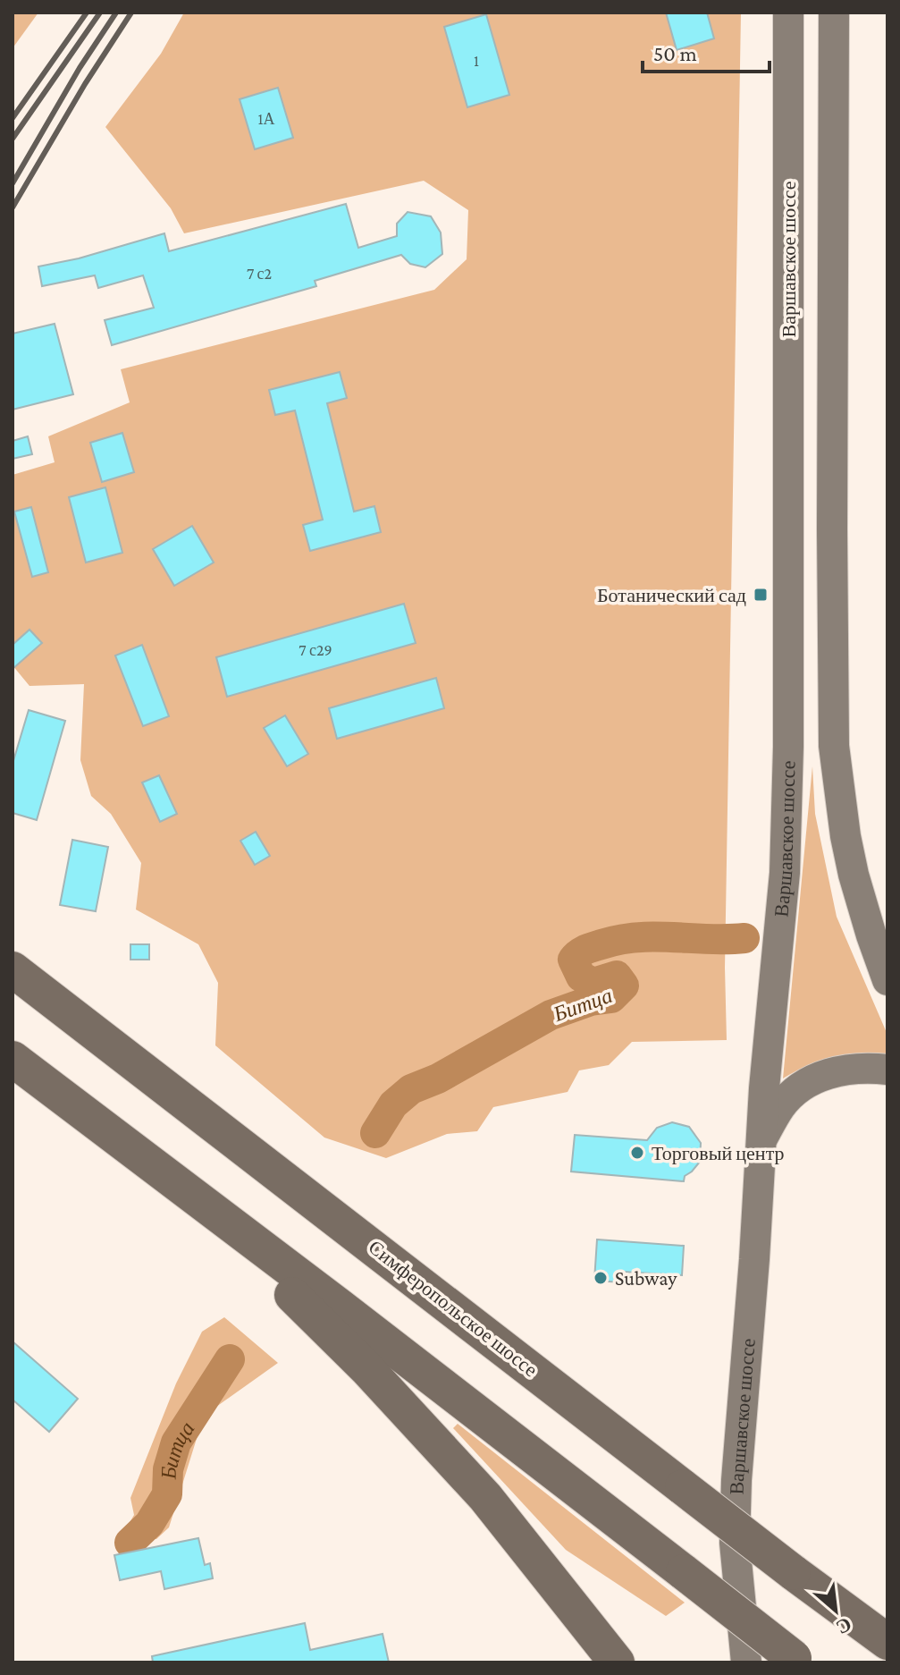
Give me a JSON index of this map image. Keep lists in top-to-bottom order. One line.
{"streets":{"highway":["Симферопольское шоссе"],"main road":["Варшавское шоссе"]},"water":["Битца"],"places":{"transit":["Ботанический сад"],"other":["Торговый центр","Subway"]},"house_numbers":["1","1А","7 с2","7 с29"],"scale_bar":"50 m","north":"bottom right"}
